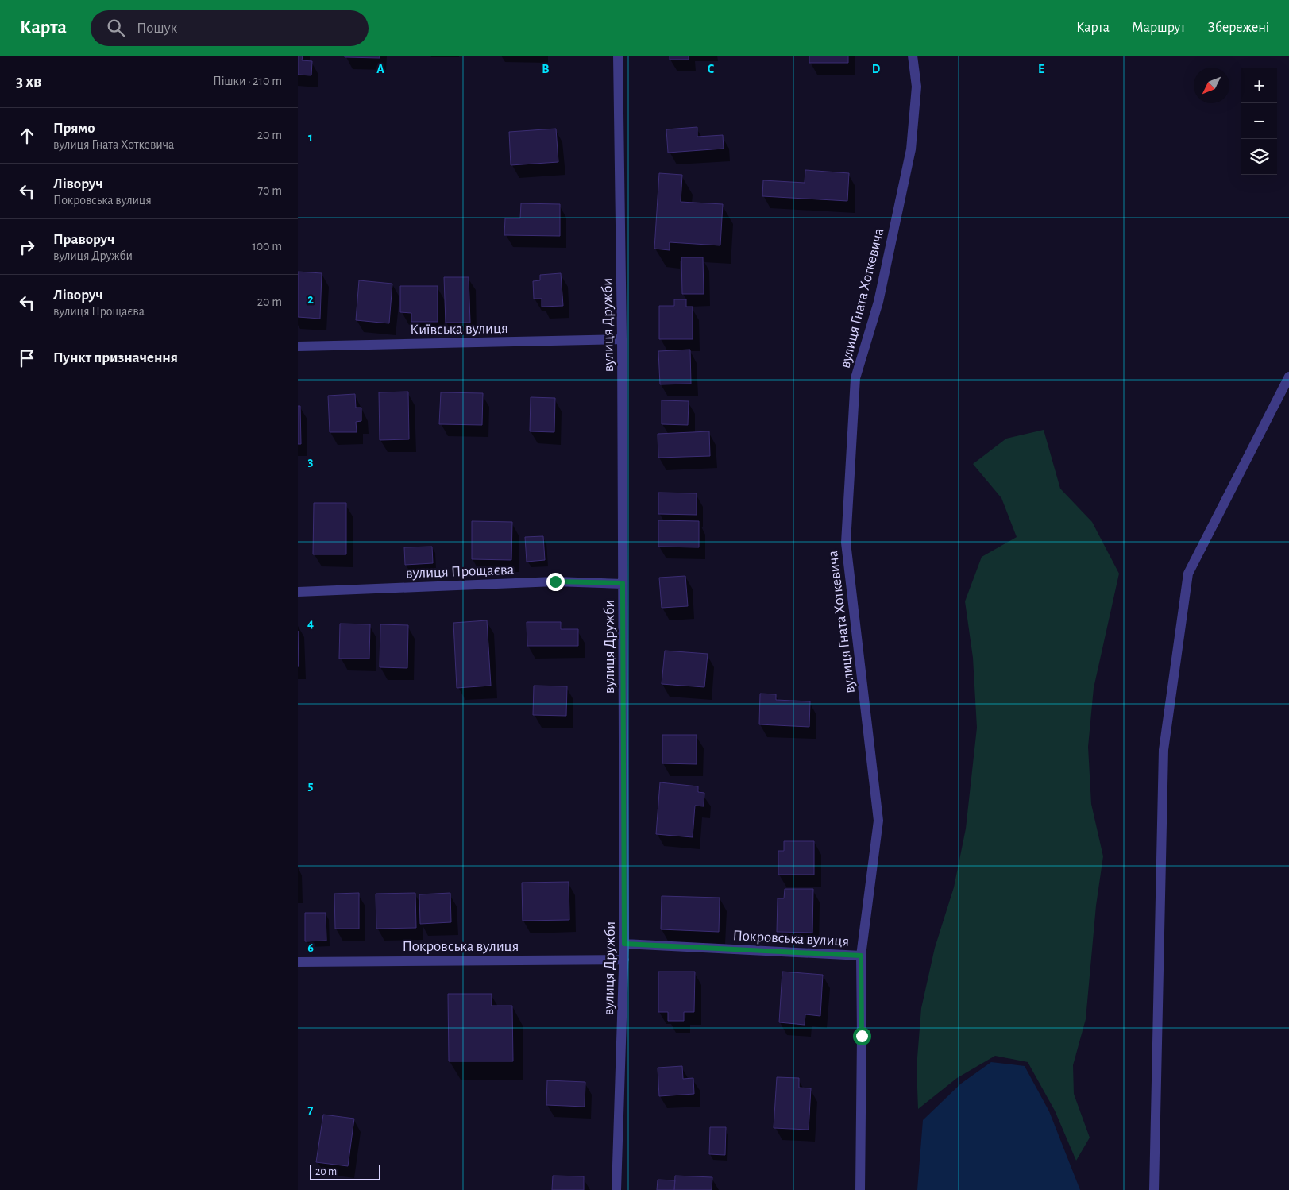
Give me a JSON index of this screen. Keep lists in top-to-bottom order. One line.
{"streets":{"street":["вулиця Гната Хоткевича","вулиця Дружби","Київська вулиця","вулиця Прощаєва","Покровська вулиця"]},"crossings":[["вулиця Гната Хоткевича","Покровська вулиця"],["вулиця Дружби","Київська вулиця"],["вулиця Дружби","вулиця Прощаєва"],["вулиця Дружби","Покровська вулиця"]],"scale_bar":"20 m","north":"bottom left","page":{"header":"Карта","search":"Пошук","nav":["Карта","Маршрут","Збережені"],"heading":["3 хв","Пішки · 210 m"],"map_buttons":["+","−"],"list":[["Прямо","вулиця Гната Хоткевича","20 m"],["Ліворуч","Покровська вулиця","70 m"],["Праворуч","вулиця Дружби","100 m"],["Ліворуч","вулиця Прощаєва","20 m"],"Пункт призначення"],"scale":"20 m"},"grid":{"columns":["A","B","C","D","E"],"rows":["1","2","3","4","5","6","7"]}}
